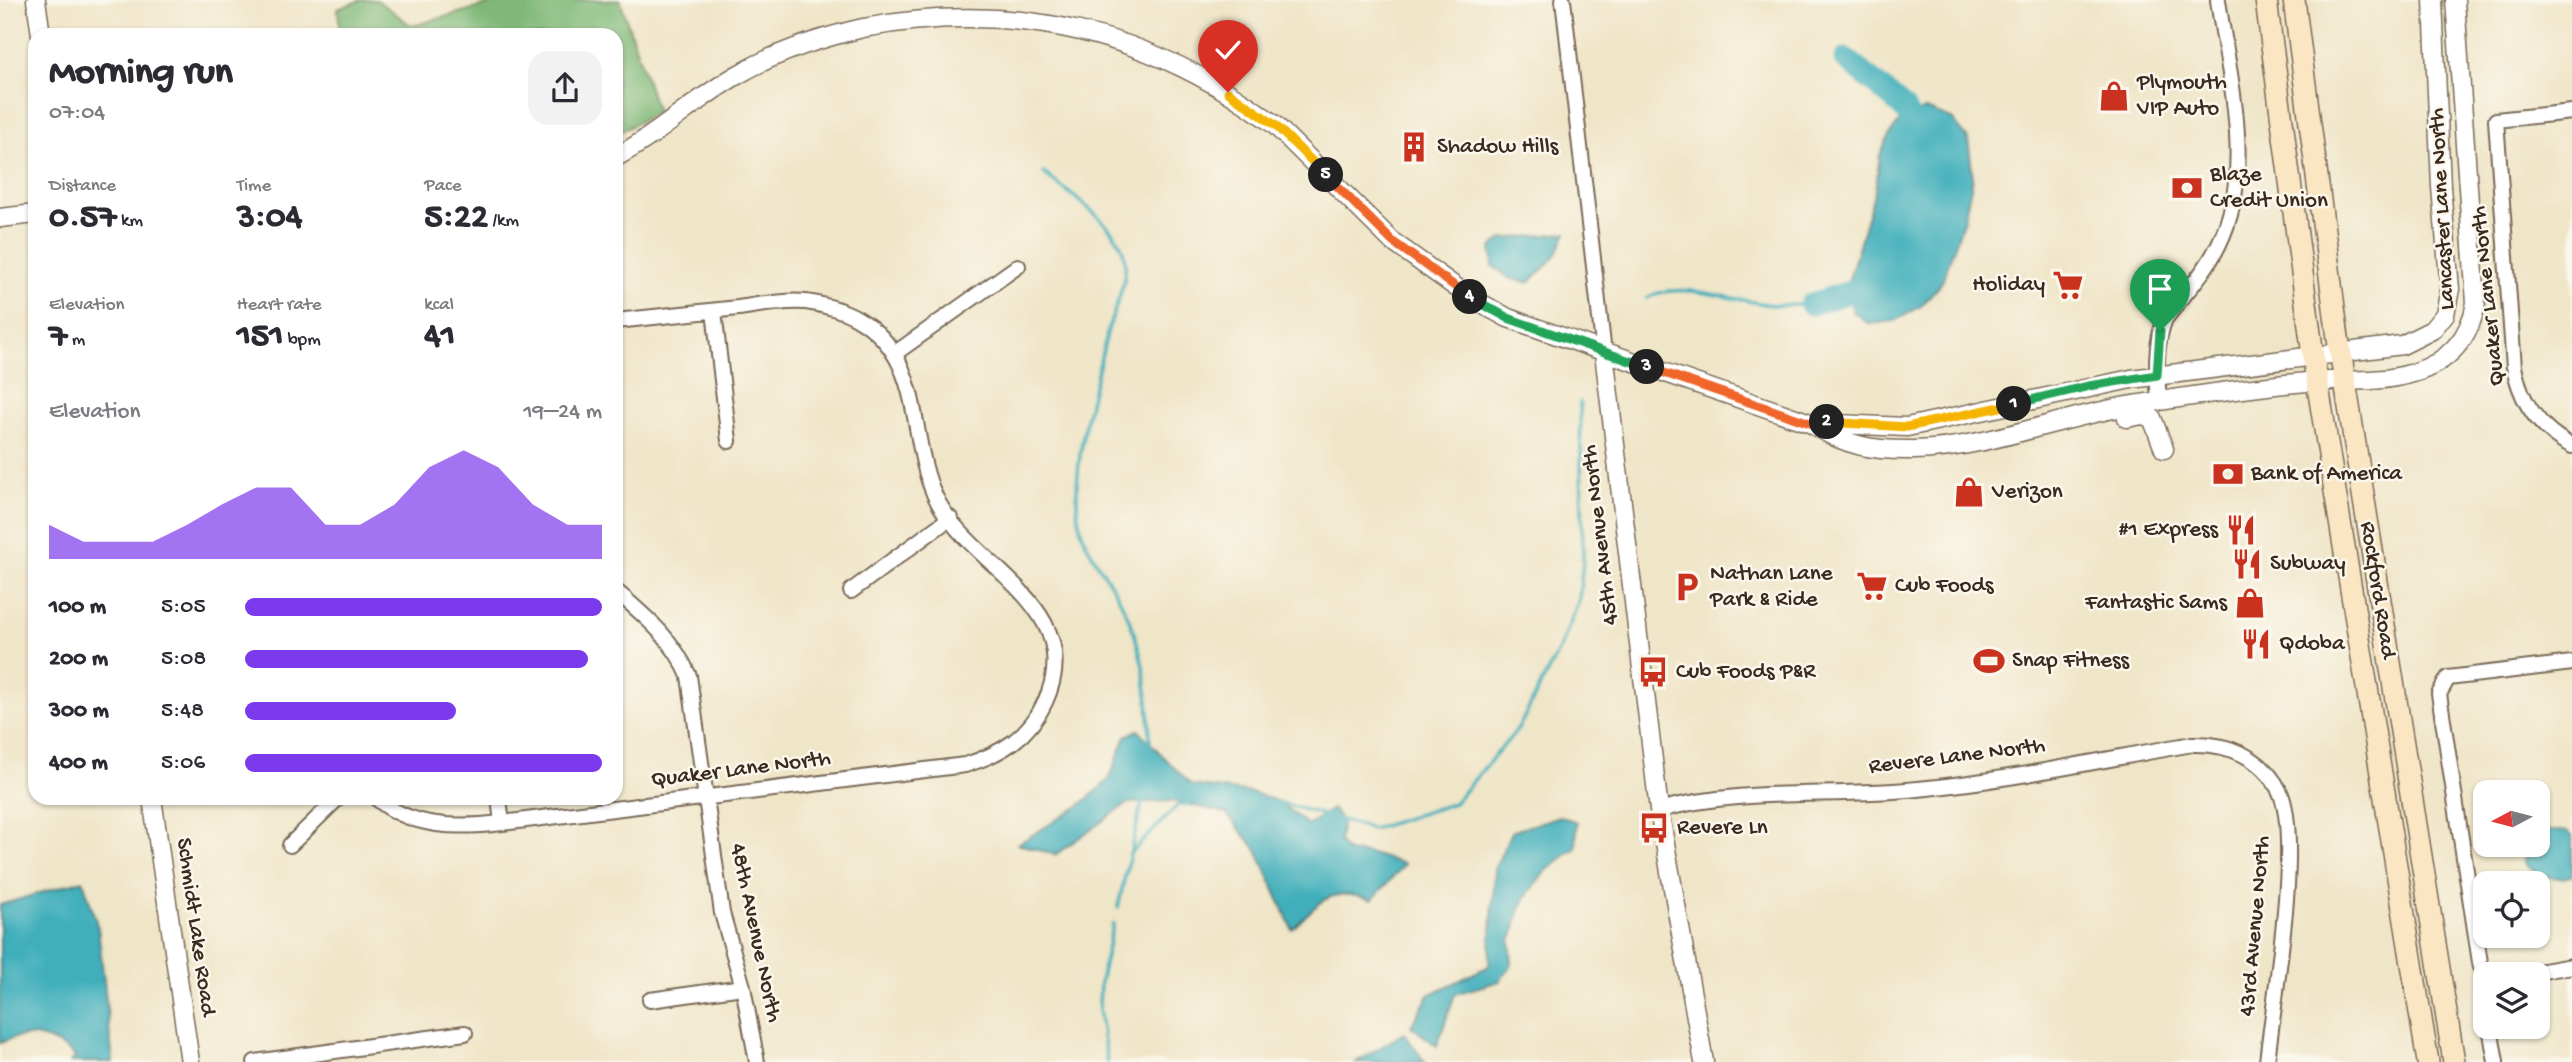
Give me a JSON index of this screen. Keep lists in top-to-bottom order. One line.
{"streets":{"main road":["Rockford Road"],"street":["Lancaster Lane North","Quaker Lane North","45th Avenue North","Revere Lane North","43rd Avenue North","Schmidt Lake Road","48th Avenue North"]},"crossings":[["Lancaster Lane North","Rockford Road"],["Quaker Lane North","48th Avenue North"],["45th Avenue North","Revere Lane North"],["Revere Lane North","43rd Avenue North"]],"places":{"shop":["Plymouth VIP Auto","Verizon","Fantastic Sams"],"building":["Shadow Hills"],"bank":["Blaze Credit Union","Bank of America"],"supermarket":["Holiday","Cub Foods"],"restaurant":["#1 Express","Subway","Qdoba"],"parking":["Nathan Lane Park & Ride"],"sports":["Snap Fitness"],"bus stop":["Cub Foods P&R","Revere Ln"]},"north":"left","page":{"heading":["Morning run","07:04"],"stats":[["Distance","0.57 km"],["Time","3:04"],["Pace","5:22 /km"],["Elevation","7 m"],["Heart rate","151 bpm"],["kcal","41"]],"pins":["5","4","3","1","2"],"chart":["Elevation","19–24 m"],"list":[{"name":"100 m","note":"5:05"},{"name":"200 m","note":"5:08"},{"name":"300 m","note":"5:48"},{"name":"400 m","note":"5:06"}]}}
